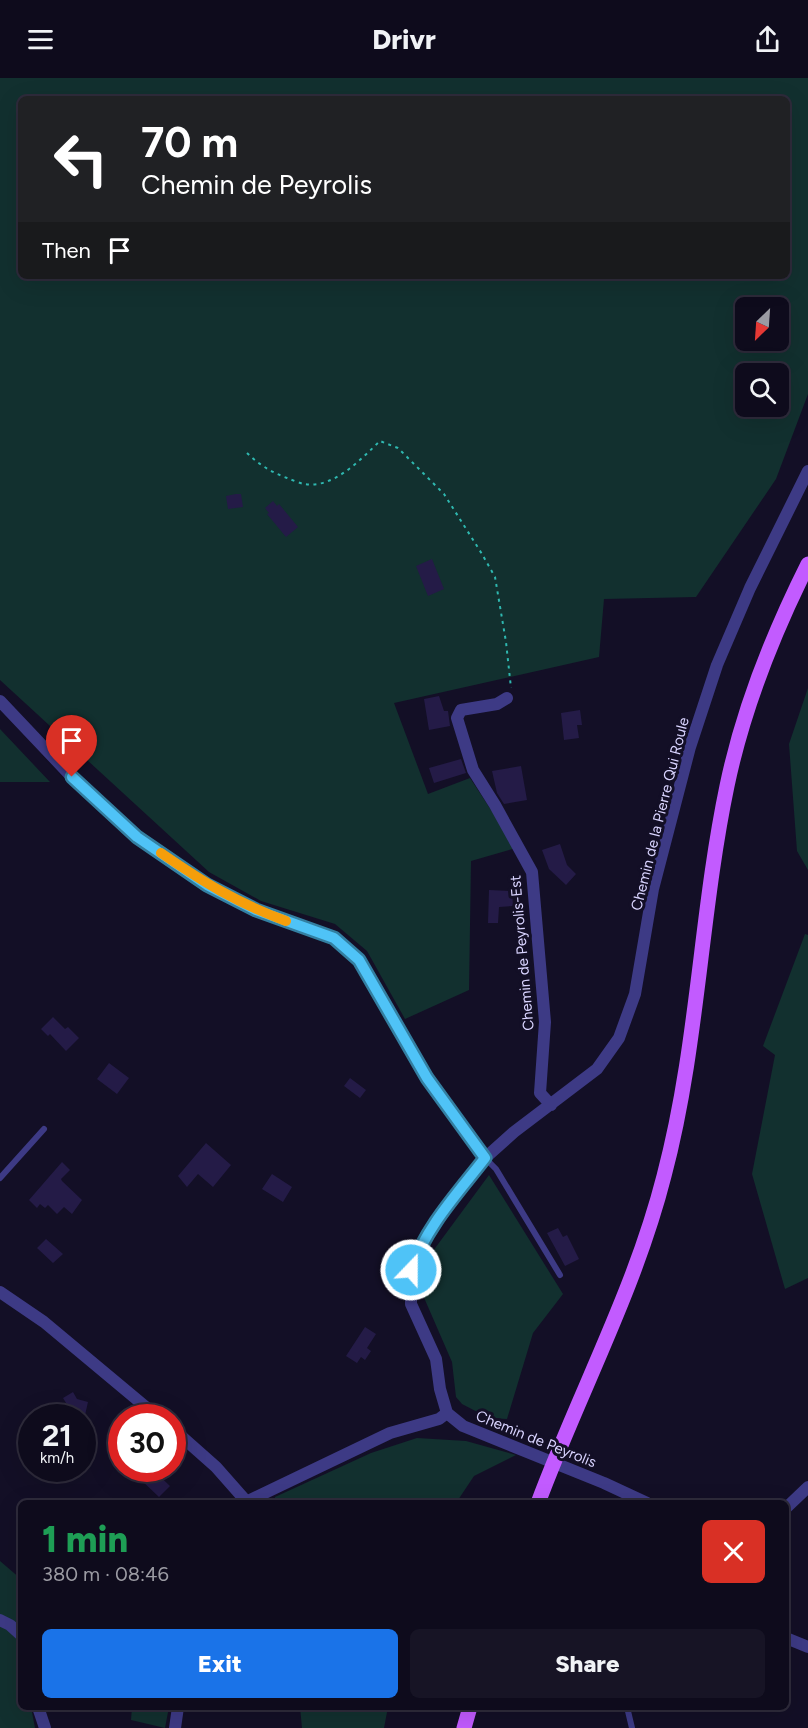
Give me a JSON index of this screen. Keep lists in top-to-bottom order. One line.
{"streets":{"street":["Chemin de la Pierre Qui Roule","Chemin de Peyrolis-Est","Chemin de Peyrolis"]},"crossings":[["Chemin de la Pierre Qui Roule","Chemin de Peyrolis-Est"]],"north":"bottom left","page":{"header":"Drivr","turn":["70 m","Chemin de Peyrolis"],"then":"Then","speed":"21 km/h","limit":"30","heading":["1 min","380 m · 08:46"],"buttons":["Exit","Share"]}}
